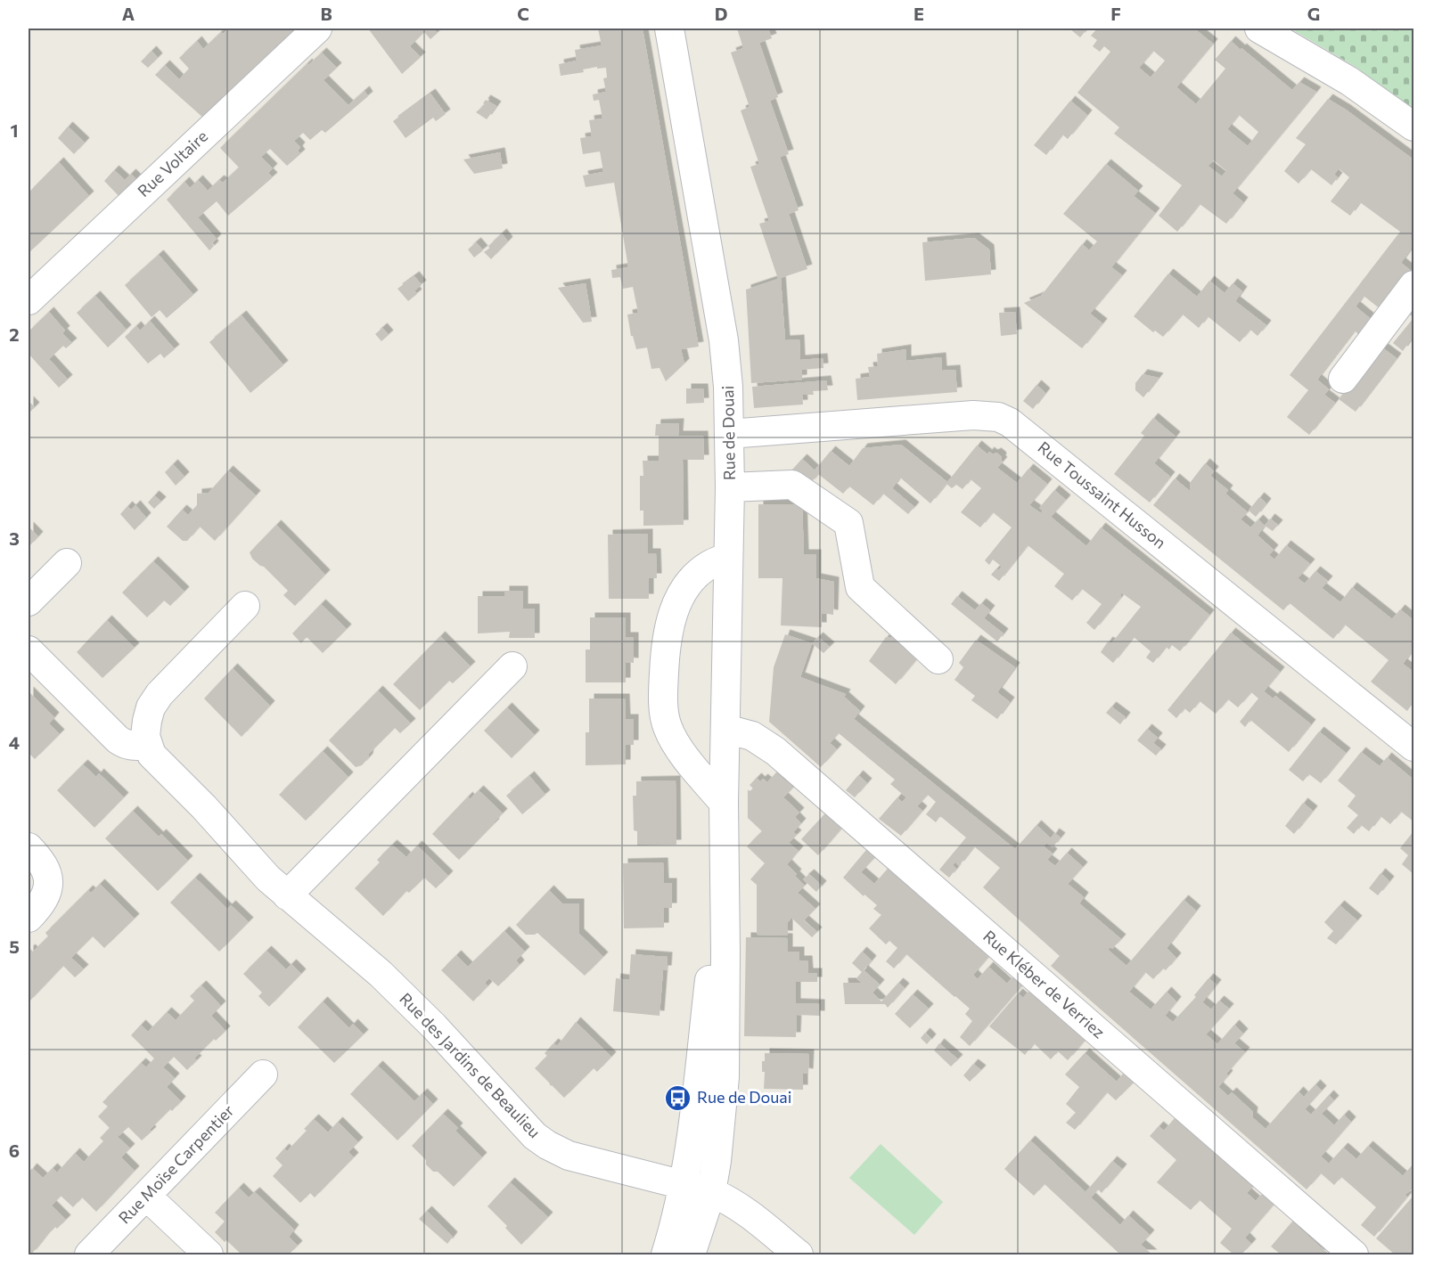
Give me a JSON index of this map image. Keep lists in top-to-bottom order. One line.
{"streets":{"street":["Rue Voltaire","Rue de Douai","Rue Toussaint Husson","Rue Kléber de Verriez","Rue des Jardins de Beaulieu","Rue Moïse Carpentier"]},"crossings":[["Rue de Douai","Rue Toussaint Husson"],["Rue de Douai","Rue Kléber de Verriez"],["Rue de Douai","Rue des Jardins de Beaulieu"]],"places":{"bus stop":["Rue de Douai"]},"grid":{"columns":["A","B","C","D","E","F","G"],"rows":["1","2","3","4","5","6"]}}
